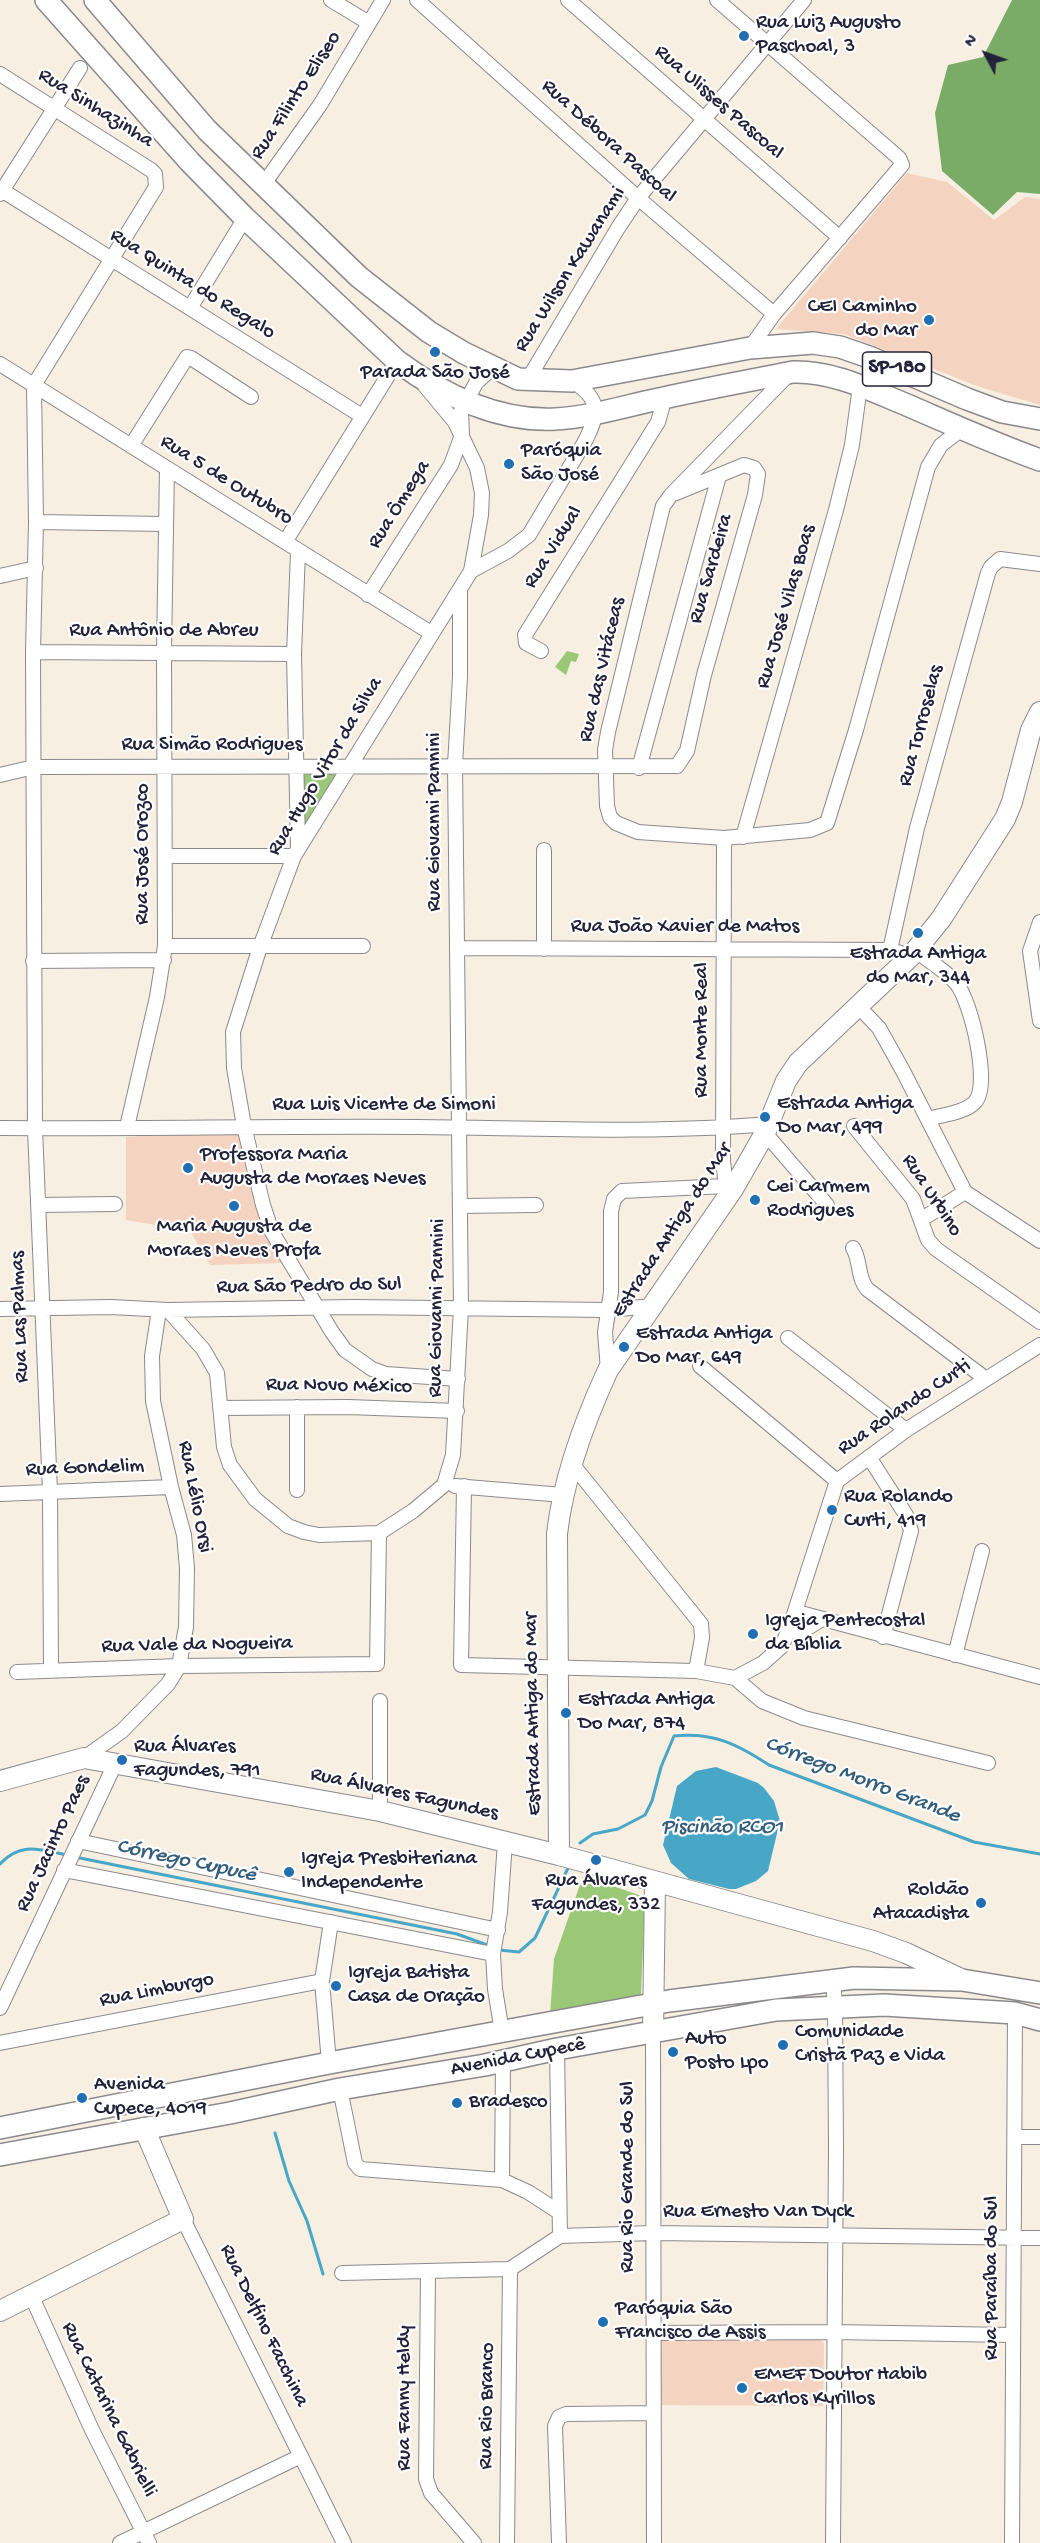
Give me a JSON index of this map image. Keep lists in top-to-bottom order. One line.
{"streets":{"main road":["SP-180","Avenida Cupecê"],"street":["Rua Filinto Eliseo","Rua Ulisses Pascoal","Rua Sinhazinha","Rua Débora Pascoal","Rua Wilson Kawanami","Rua Quinta do Regalo","Rua 5 de Outubro","Rua Ômega","Rua Vidual","Rua Sardeira","Rua José Vilas Boas","Rua Antônio de Abreu","Rua das Vitáceas","Rua Torroselas","Rua Simão Rodrigues","Rua Hugo Vitor da Silva","Rua Giovanni Pannini","Rua José Orozco","Rua João Xavier de Matos","Rua Monte Real","Rua Luis Vicente de Simoni","Rua Urbino","Estrada Antiga do Mar","Rua São Pedro do Sul","Rua Las Palmas","Rua Novo México","Rua Rolando Curti","Rua Gondelim","Rua Lélio Orsi","Rua Vale da Nogueira","Rua Álvares Fagundes","Rua Jacinto Paes","Rua Limburgo","Rua Rio Grande do Sul","Rua Ernesto Van Dyck","Rua Paraíba do Sul","Rua Delfino Facchina","Rua Fanny Heldy","Rua Rio Branco","Rua Catarina Gabrielli"]},"crossings":[["Rua Ulisses Pascoal","Rua Wilson Kawanami"],["Rua Sinhazinha","Rua Quinta do Regalo"],["Rua Débora Pascoal","Rua Wilson Kawanami"],["Rua 5 de Outubro","Rua Ômega"],["Rua 5 de Outubro","Rua Hugo Vitor da Silva"],["Rua 5 de Outubro","Rua José Orozco"],["Rua 5 de Outubro","Rua Las Palmas"],["Rua Ômega","Rua Hugo Vitor da Silva"],["Rua Sardeira","Rua das Vitáceas"],["Rua Sardeira","Rua Simão Rodrigues"],["Rua José Vilas Boas","Rua das Vitáceas"],["Rua Antônio de Abreu","Rua José Orozco"],["Rua Antônio de Abreu","Rua Las Palmas"],["Rua das Vitáceas","Rua Simão Rodrigues"],["Rua das Vitáceas","Rua Monte Real"],["Rua Torroselas","Rua João Xavier de Matos"],["Rua Simão Rodrigues","Rua Hugo Vitor da Silva"],["Rua Simão Rodrigues","Rua Giovanni Pannini"],["Rua Simão Rodrigues","Rua José Orozco"],["Rua Simão Rodrigues","Rua Las Palmas"],["Rua Hugo Vitor da Silva","Rua Giovanni Pannini"],["Rua Hugo Vitor da Silva","Rua Luis Vicente de Simoni"],["Rua Hugo Vitor da Silva","Rua São Pedro do Sul"],["Rua Giovanni Pannini","Rua João Xavier de Matos"],["Rua Giovanni Pannini","Rua Luis Vicente de Simoni"],["Rua Giovanni Pannini","Rua São Pedro do Sul"],["Rua Giovanni Pannini","Rua Novo México"],["Rua José Orozco","Rua Luis Vicente de Simoni"],["Rua João Xavier de Matos","Rua Monte Real"],["Rua João Xavier de Matos","Estrada Antiga do Mar"],["Rua Monte Real","Rua Luis Vicente de Simoni"],["Rua Monte Real","Estrada Antiga do Mar"],["Rua Luis Vicente de Simoni","Estrada Antiga do Mar"],["Rua Luis Vicente de Simoni","Rua Las Palmas"],["Estrada Antiga do Mar","Rua São Pedro do Sul"],["Estrada Antiga do Mar","Rua Álvares Fagundes"],["Rua São Pedro do Sul","Rua Las Palmas"],["Rua São Pedro do Sul","Rua Lélio Orsi"],["Rua Las Palmas","Rua Gondelim"],["Rua Las Palmas","Rua Vale da Nogueira"],["Rua Gondelim","Rua Lélio Orsi"],["Rua Lélio Orsi","Rua Vale da Nogueira"],["Rua Lélio Orsi","Rua Álvares Fagundes"],["Rua Álvares Fagundes","Rua Jacinto Paes"],["Rua Álvares Fagundes","Avenida Cupecê"],["Rua Álvares Fagundes","Rua Rio Grande do Sul"],["Avenida Cupecê","Rua Rio Grande do Sul"],["Avenida Cupecê","Rua Paraíba do Sul"],["Avenida Cupecê","Rua Delfino Facchina"],["Rua Rio Grande do Sul","Rua Ernesto Van Dyck"],["Rua Ernesto Van Dyck","Rua Paraíba do Sul"]],"water":["Córrego Morro Grande","Piscinão RCO1","Córrego Cupucê"],"places":["Rua Luiz Augusto Paschoal, 3","CEI Caminho do Mar","Parada São José","Paróquia São José","Estrada Antiga do Mar, 344","Estrada Antiga Do Mar, 499","Professora Maria Augusta de Moraes Neves","Cei Carmem Rodrigues","Maria Augusta de Moraes Neves Profa","Estrada Antiga Do Mar, 649","Rua Rolando Curti, 419","Igreja Pentecostal da Bíblia","Estrada Antiga Do Mar, 874","Rua Álvares Fagundes, 791","Rua Álvares Fagundes, 332","Igreja Presbiteriana Independente","Roldão Atacadista","Igreja Batista Casa de Oração","Comunidade Cristã Paz e Vida","Auto Posto Lpo","Avenida Cupece, 4019","Bradesco","Paróquia São Francisco de Assis","EMEF Doutor Habib Carlos Kyrillos"],"north":"top left"}
